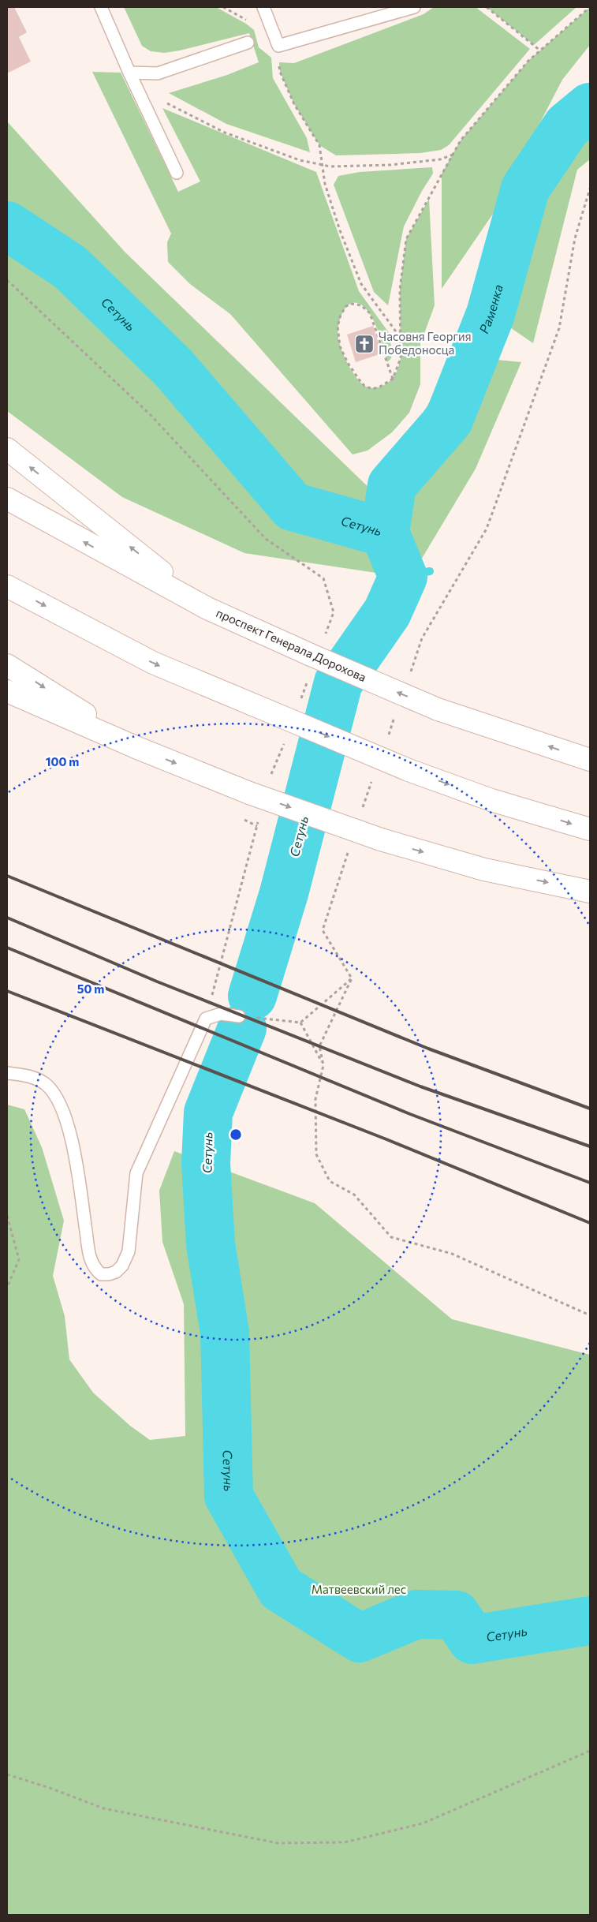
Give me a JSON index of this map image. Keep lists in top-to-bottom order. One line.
{"streets":{"main road":["проспект Генерала Дорохова"]},"water":["Раменка","Сетунь"],"parks":["Матвеевский лес"],"places":{"church":["Часовня Георгия Победоносца"]},"rings":["100 m","50 m"]}
